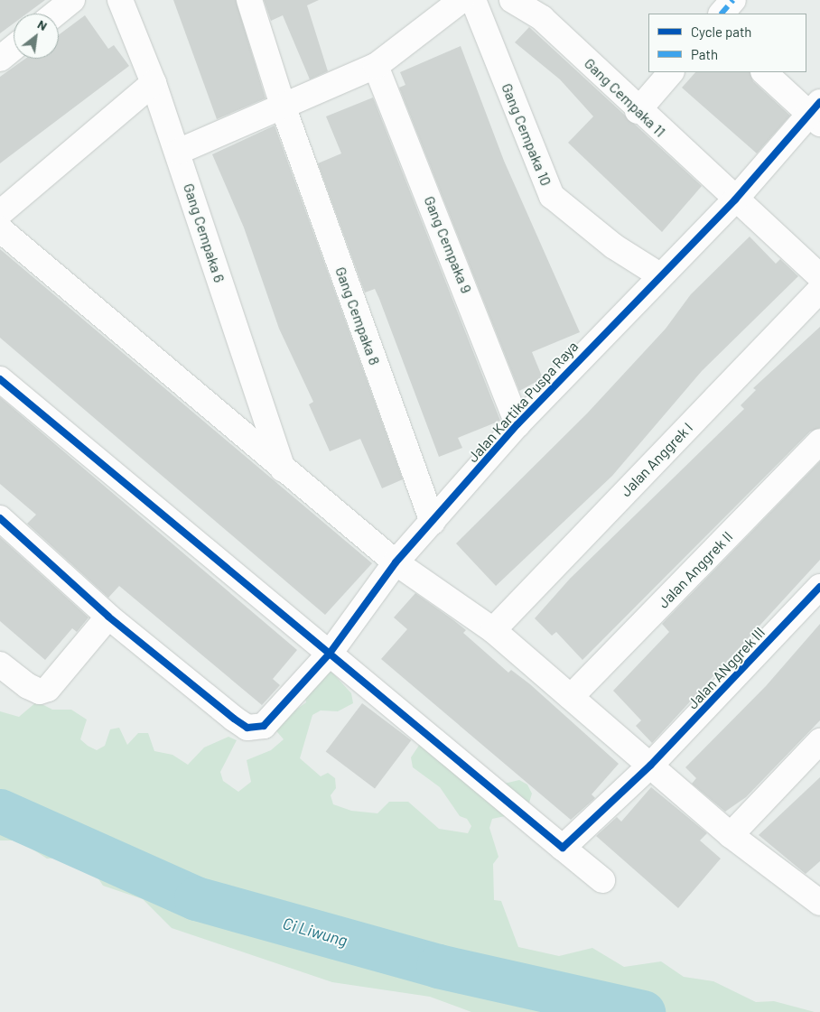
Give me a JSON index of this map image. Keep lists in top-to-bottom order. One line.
{"streets":{"street":["Gang Cempaka 11","Gang Cempaka 10","Gang Cempaka 6","Gang Cempaka 9","Gang Cempaka 8","Jalan Kartika Puspa Raya","Jalan Anggrek I","Jalan Anggrek II","Jalan ANggrek III"]},"crossings":[["Gang Cempaka 11","Jalan Kartika Puspa Raya"],["Gang Cempaka 10","Jalan Kartika Puspa Raya"],["Gang Cempaka 9","Jalan Kartika Puspa Raya"],["Gang Cempaka 8","Jalan Kartika Puspa Raya"]],"water":["Ci Liwung"],"legend":["Cycle path","Path"],"north":"top right"}
